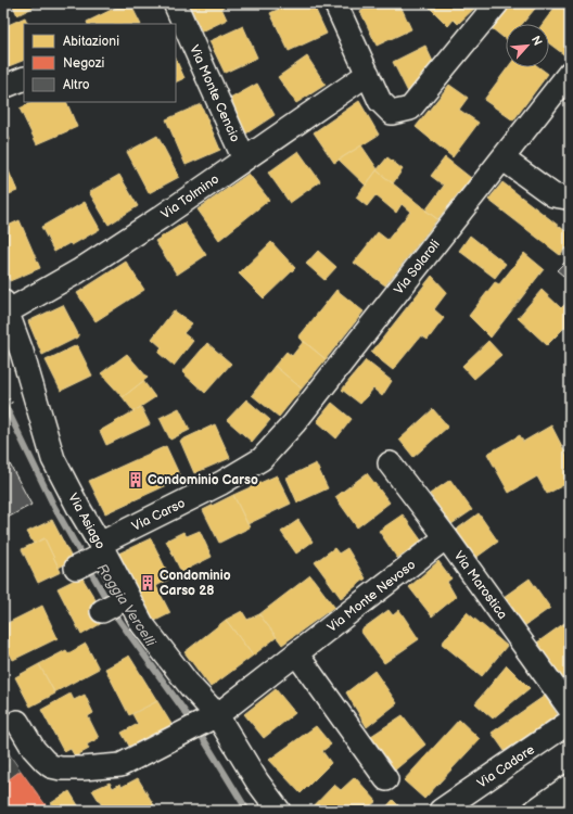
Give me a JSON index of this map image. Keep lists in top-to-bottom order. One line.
{"streets":{"street":["Via Monte Cencio","Via Tolmino","Via Solaroli","Via Carso","Via Asiago","Via Marostica","Via Monte Nevoso","Via Cadore"]},"crossings":[["Via Monte Cencio","Via Tolmino"],["Via Tolmino","Via Asiago"],["Via Solaroli","Via Carso"],["Via Carso","Via Asiago"],["Via Asiago","Via Monte Nevoso"],["Via Marostica","Via Monte Nevoso"]],"water":["Roggia Vercelli"],"places":{"building":["Condominio Carso","Condominio Carso 28"]},"legend":["Abitazioni","Negozi","Altro"],"north":"top right"}
